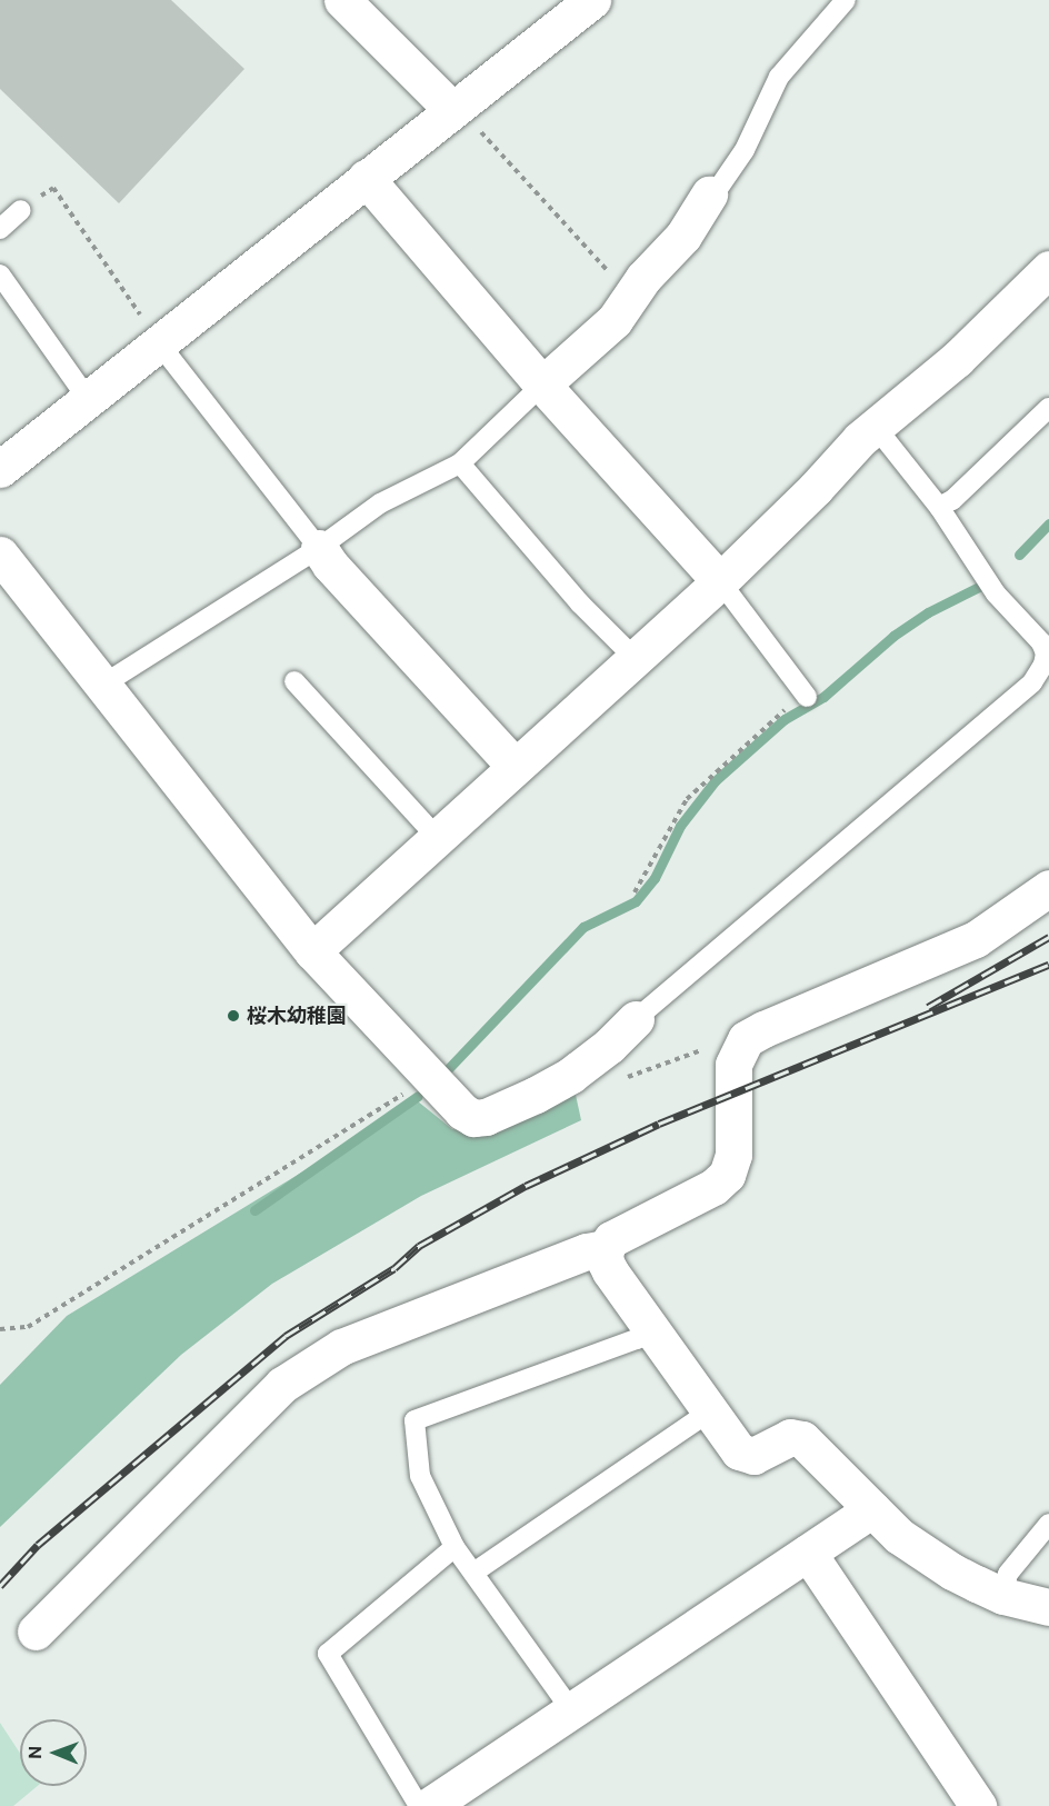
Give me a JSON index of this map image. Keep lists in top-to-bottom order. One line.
{"places":["桜木幼稚園"],"north":"left"}
